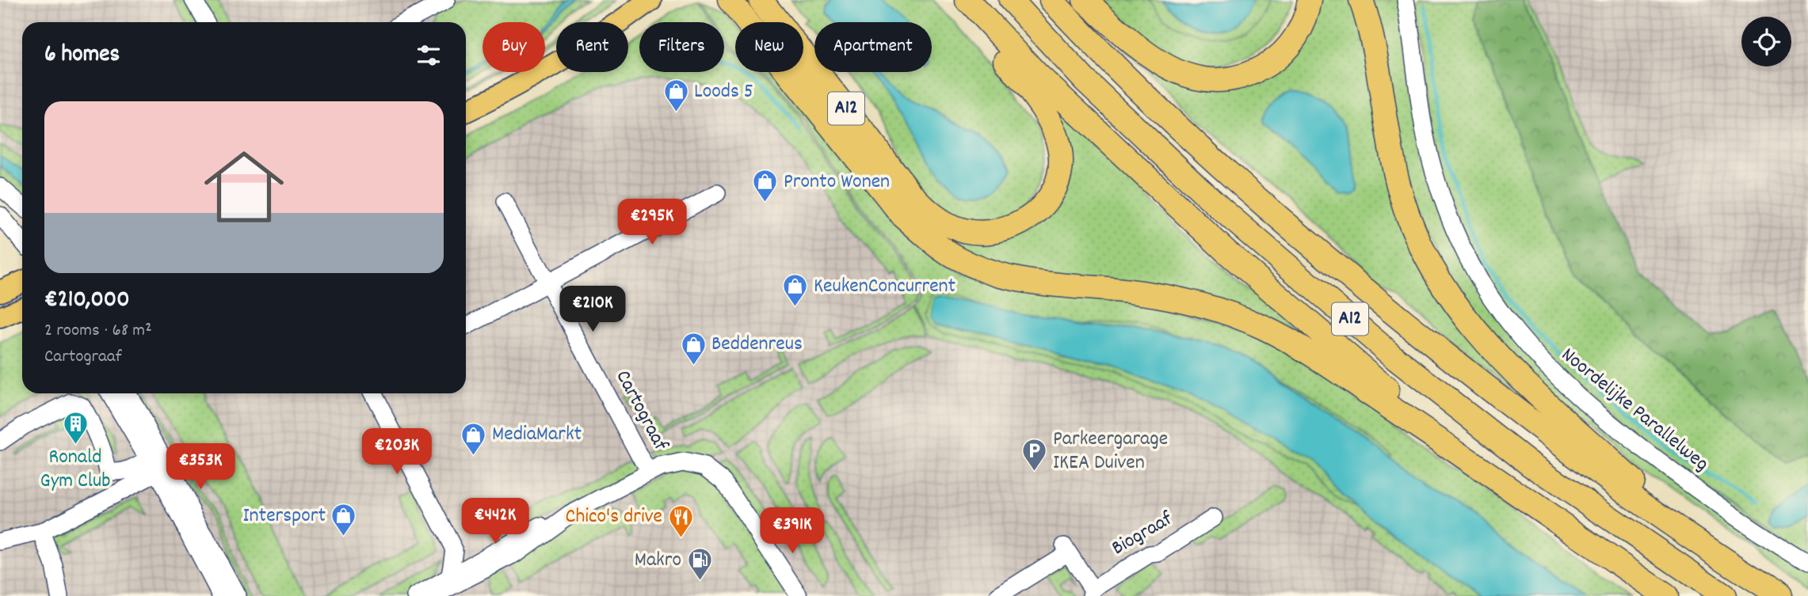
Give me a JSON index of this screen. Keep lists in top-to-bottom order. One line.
{"streets":{"highway":["A12"],"street":["Noordelijke Parallelweg","Cartograaf","Biograaf"]},"places":{"shop":["Loods 5","Pronto Wonen","KeukenConcurrent","Beddenreus","MediaMarkt","Intersport"],"building":["Ronald Gym Club"],"parking":["Parkeergarage IKEA Duiven"],"restaurant":["Chico's drive"],"fuel station":["Makro"]},"page":{"chip":["Buy","Rent","Filters","New","Apartment"],"heading":"6 homes","list":[{"name":"€210,000","note":"2 rooms · 68 m² · Cartograaf"}],"price":["€295K","€210K","€203K","€353K","€442K","€391K"]}}
